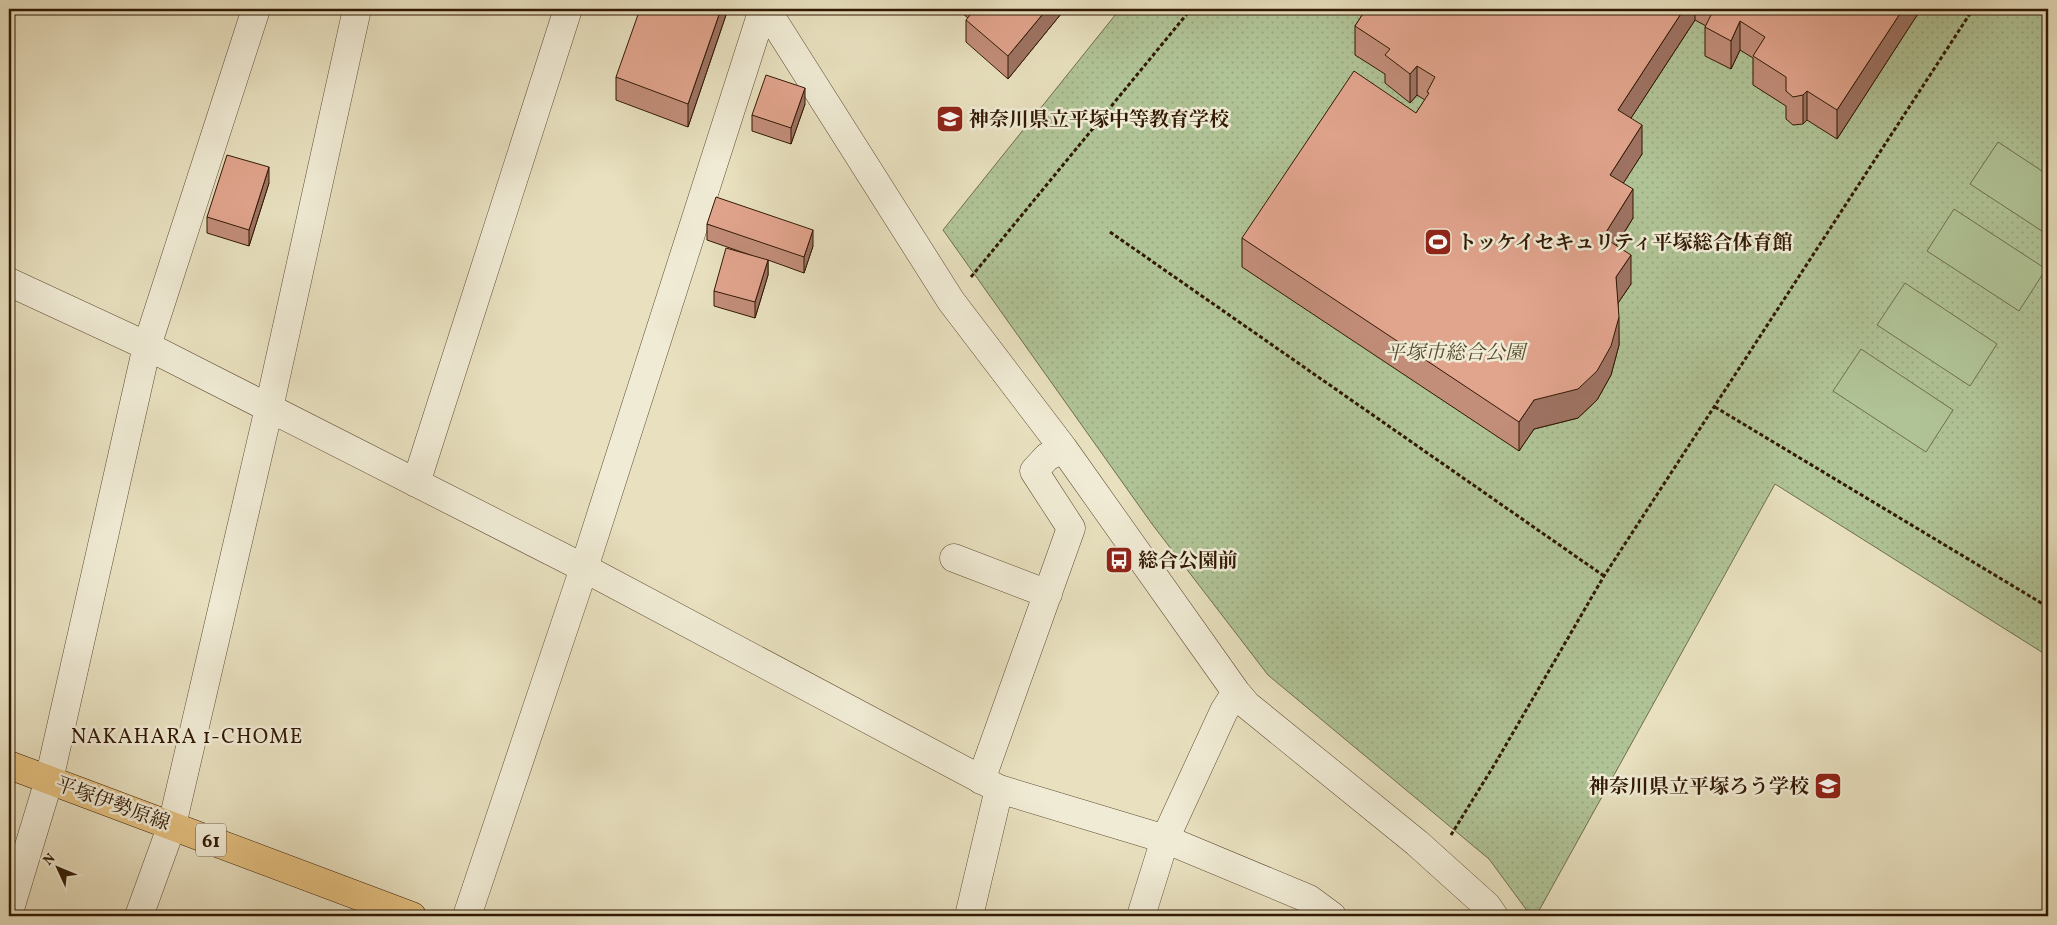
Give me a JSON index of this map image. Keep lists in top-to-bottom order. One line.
{"streets":{"main road":["平塚伊勢原線","61"]},"districts":["NAKAHARA 1-CHOME"],"parks":["平塚市総合公園"],"places":{"school or university":["神奈川県立平塚中等教育学校","神奈川県立平塚ろう学校"],"sports":["トッケイセキュリティ平塚総合体育館"],"bus stop":["総合公園前"]},"north":"top left"}
